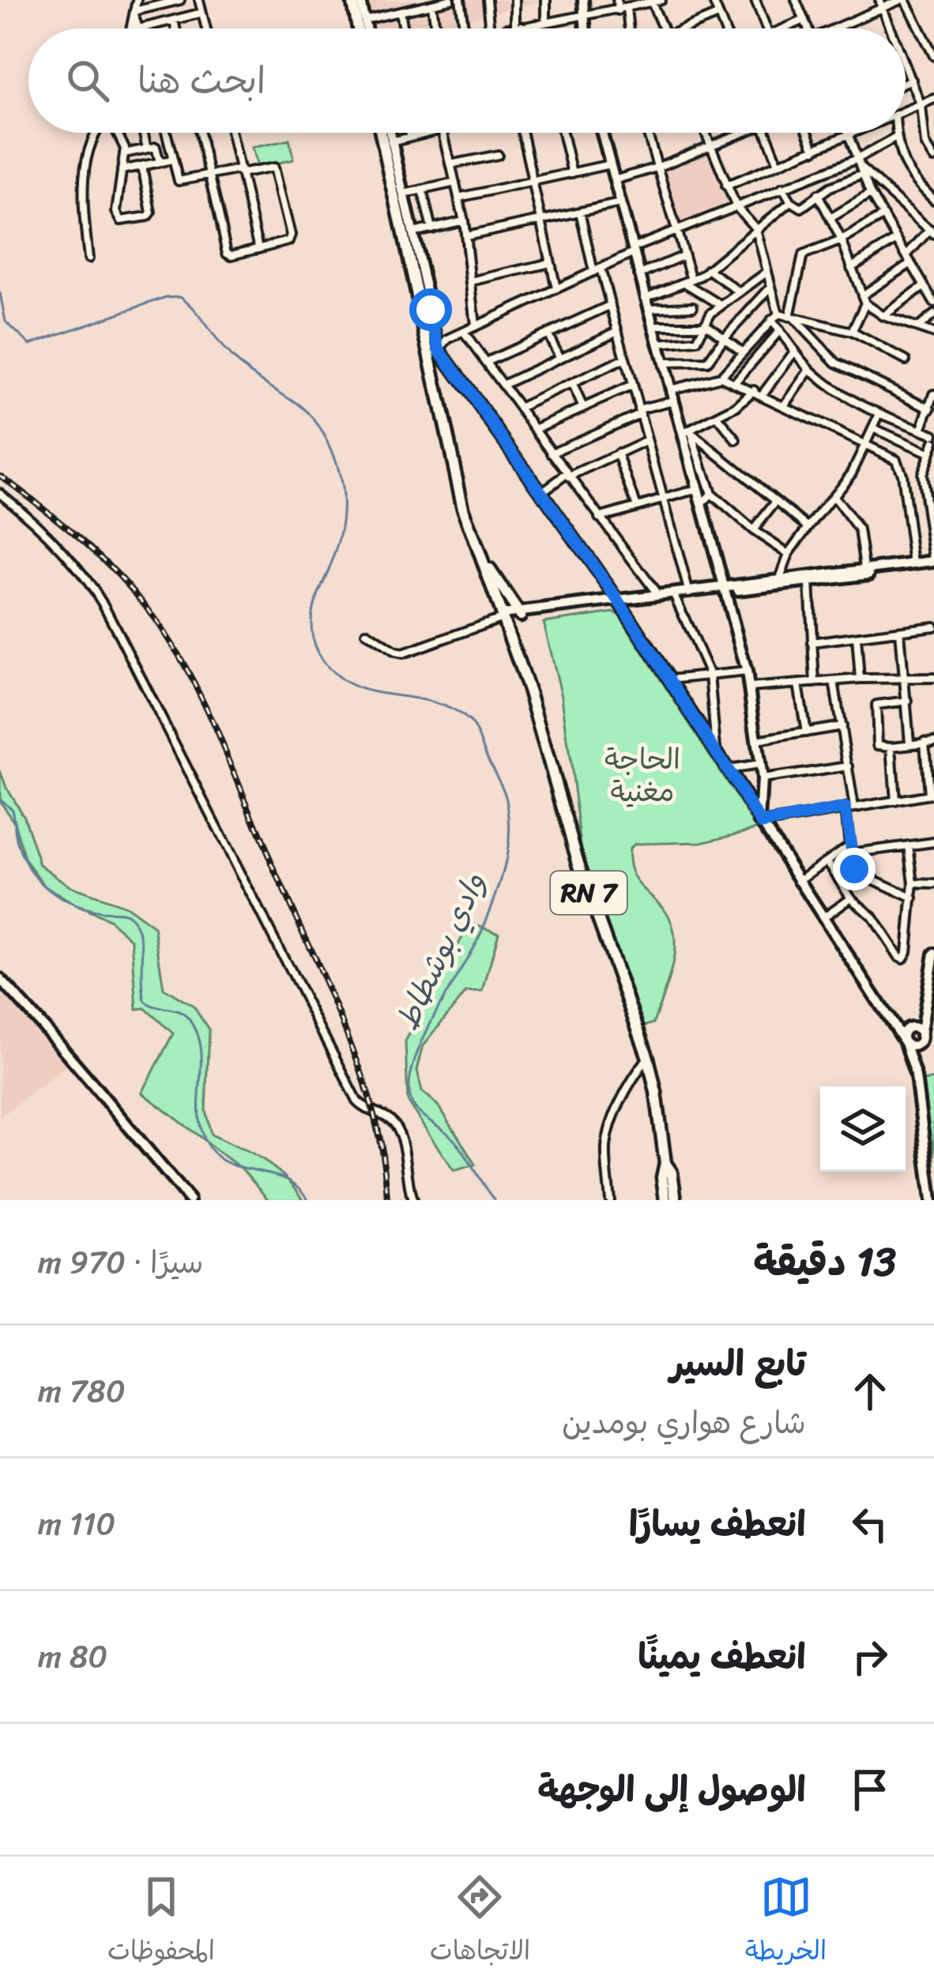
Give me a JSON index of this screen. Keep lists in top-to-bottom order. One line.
{"streets":{"main road":["RN 7"]},"water":["وادي بوشطاط"],"parks":["الحاجة مغنية"],"page":{"search":"ابحث هنا","heading":["13 دقيقة","سيرًا · 970 m"],"list":[["تابع السير","شارع هواري بومدين","780 m"],["انعطف يسارًا","110 m"],["انعطف يمينًا","80 m"],"الوصول إلى الوجهة"],"nav":["الخريطة","الاتجاهات","المحفوظات"]}}
